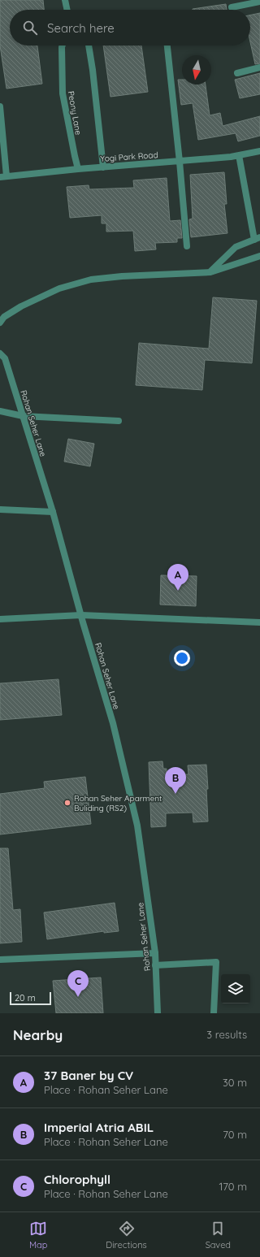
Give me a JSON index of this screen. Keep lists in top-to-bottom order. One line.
{"streets":{"street":["Peony Lane","Yogi Park Road","Rohan Seher Lane"]},"crossings":[["Peony Lane","Yogi Park Road"]],"places":["Rohan Seher Aparment Buliding (RS2)"],"scale_bar":"20 m","north":"bottom","page":{"search":"Search here","pins":["A","B","C"],"scale":"20 m","heading":["Nearby","3 results"],"list":[{"mark":"A","name":"37 Baner by CV","note":"Place · Rohan Seher Lane","value":"30 m"},{"mark":"B","name":"Imperial Atria ABIL","note":"Place · Rohan Seher Lane","value":"70 m"},{"mark":"C","name":"Chlorophyll","note":"Place · Rohan Seher Lane","value":"170 m"}],"nav":["Map","Directions","Saved"]}}
